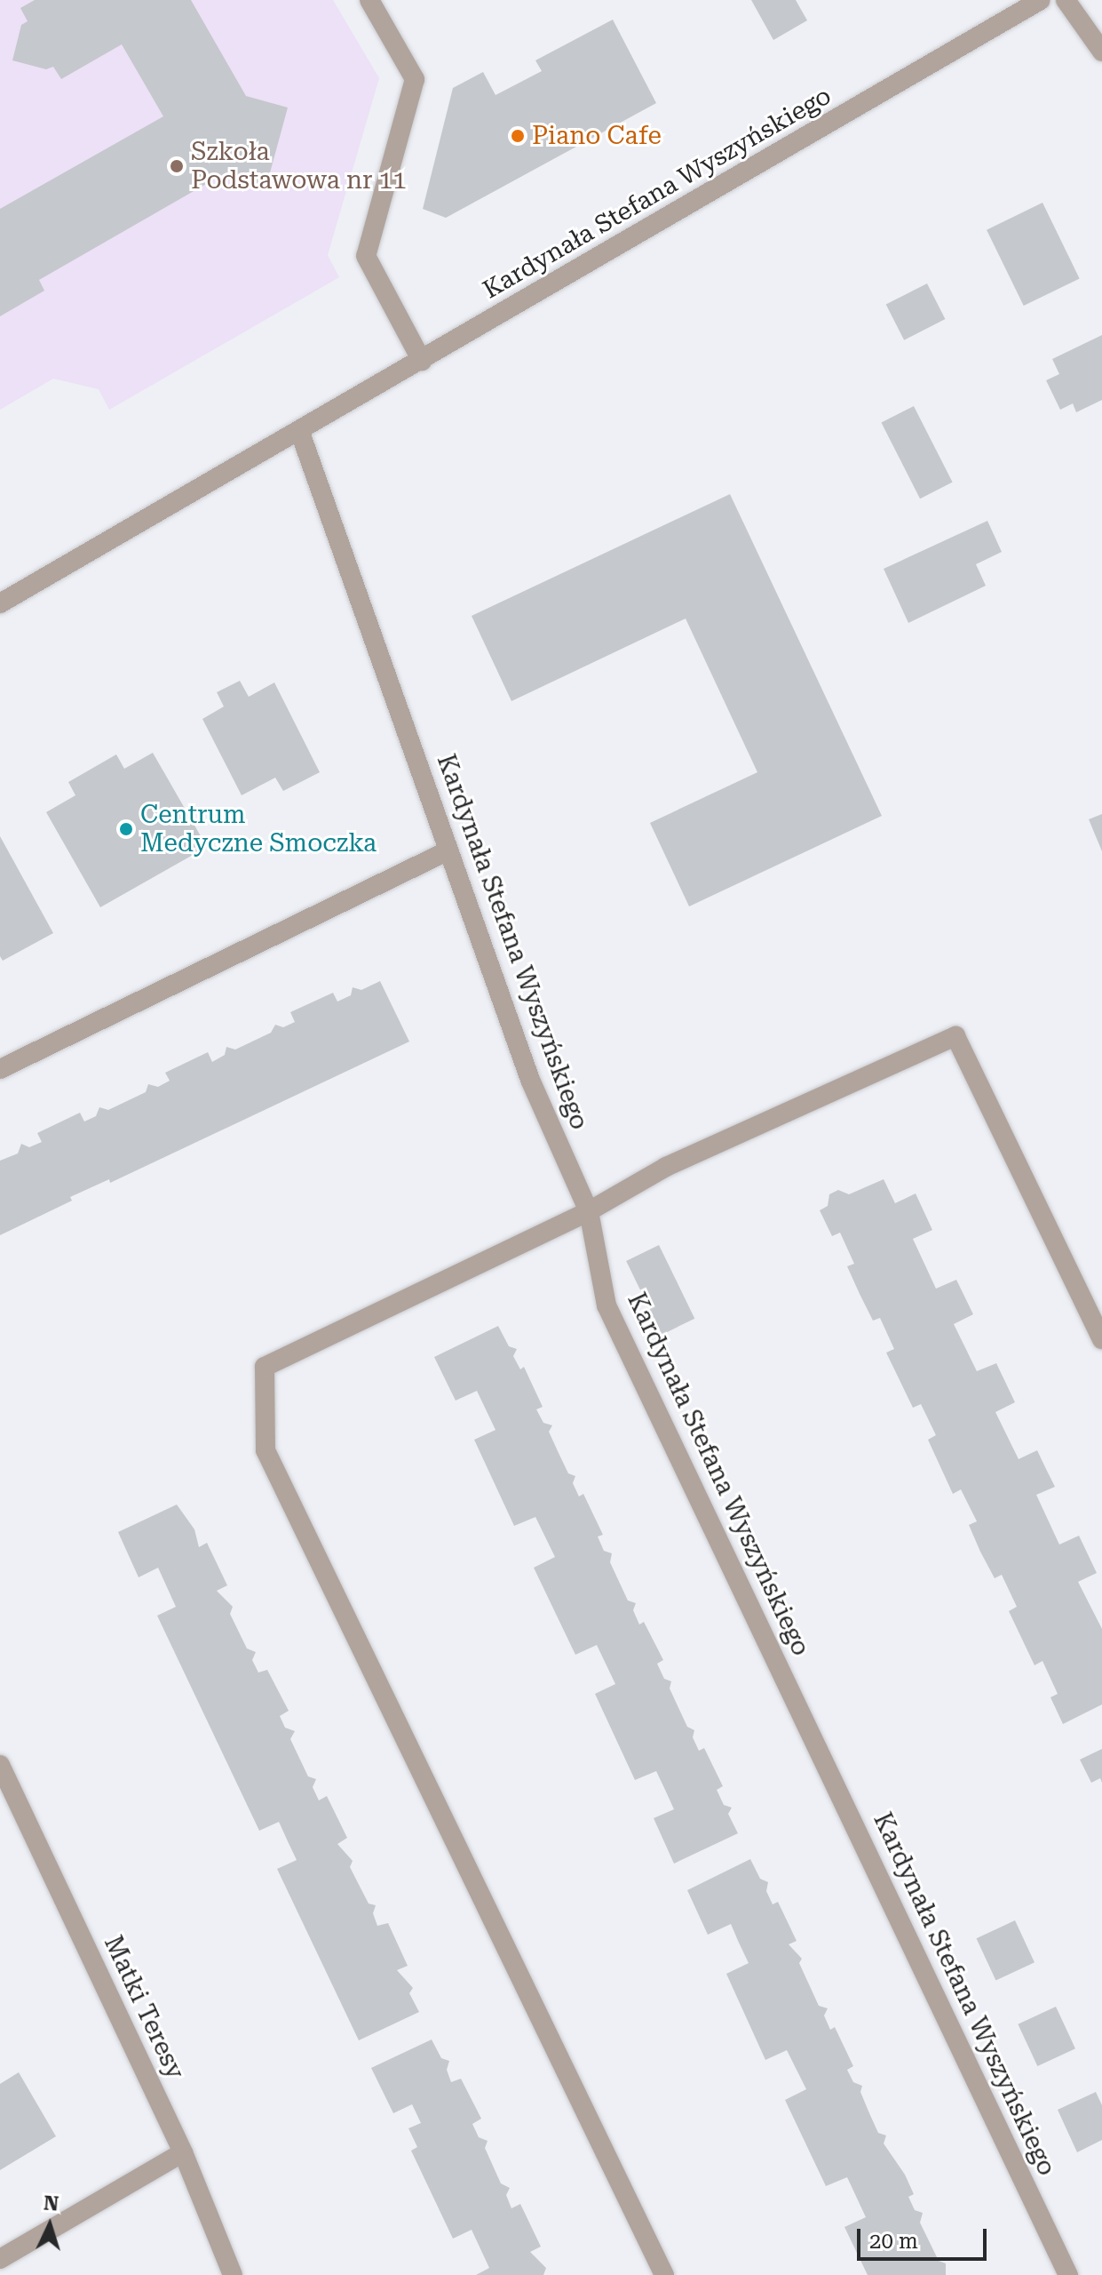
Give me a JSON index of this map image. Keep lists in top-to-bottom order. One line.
{"streets":{"street":["Kardynała Stefana Wyszyńskiego","Matki Teresy"]},"places":["Piano Cafe","Szkoła Podstawowa nr 11","Centrum Medyczne Smoczka"],"scale_bar":"20 m","north":"top"}
